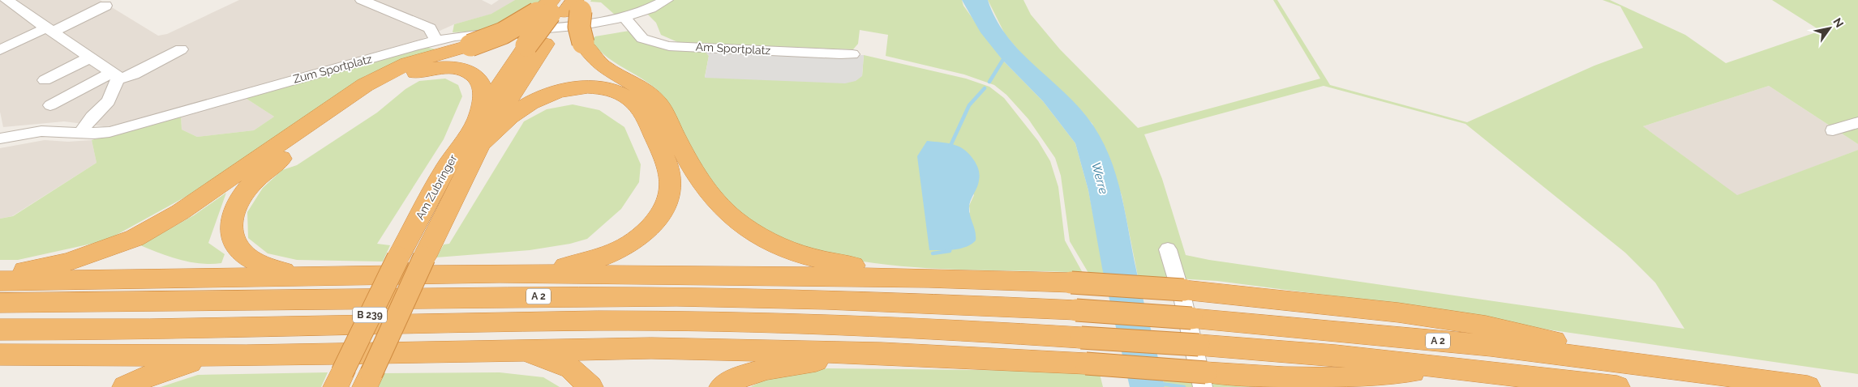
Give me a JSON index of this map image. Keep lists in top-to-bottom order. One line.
{"streets":{"highway":["Am Zubringer","A 2","B 239"],"street":["Am Sportplatz","Zum Sportplatz"]},"crossings":[["Am Sportplatz","Zum Sportplatz"]],"water":["Werre"],"north":"top right"}
